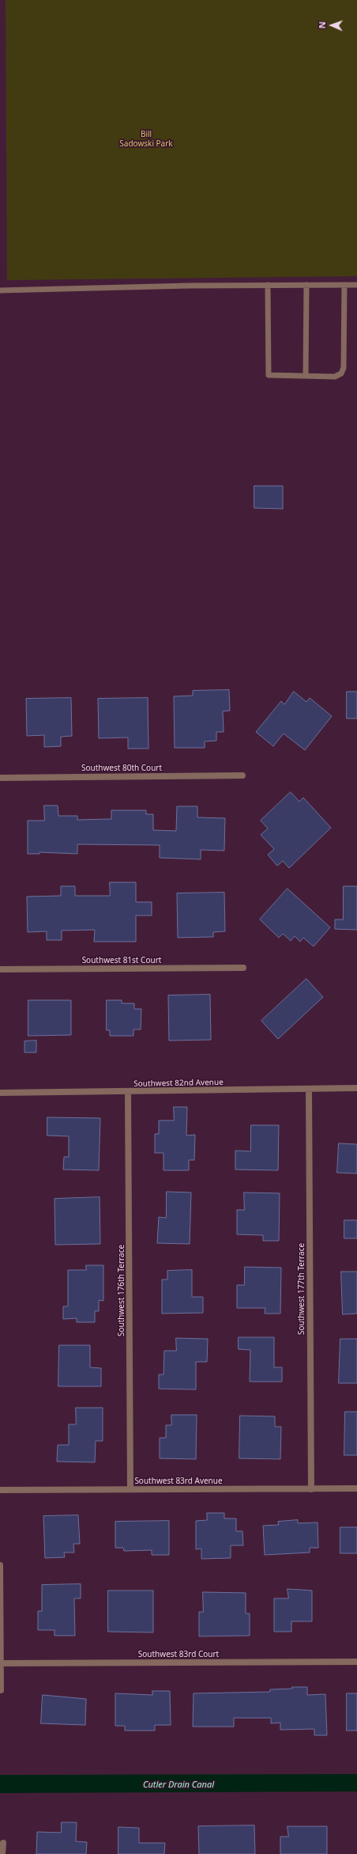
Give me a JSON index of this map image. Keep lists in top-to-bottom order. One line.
{"streets":{"street":["Southwest 80th Court","Southwest 81st Court","Southwest 82nd Avenue","Southwest 177th Terrace","Southwest 176th Terrace","Southwest 83rd Avenue","Southwest 83rd Court"]},"crossings":[["Southwest 82nd Avenue","Southwest 177th Terrace"],["Southwest 82nd Avenue","Southwest 176th Terrace"],["Southwest 177th Terrace","Southwest 83rd Avenue"],["Southwest 176th Terrace","Southwest 83rd Avenue"]],"water":["Cutler Drain Canal"],"parks":["Bill Sadowski Park"],"north":"left"}
